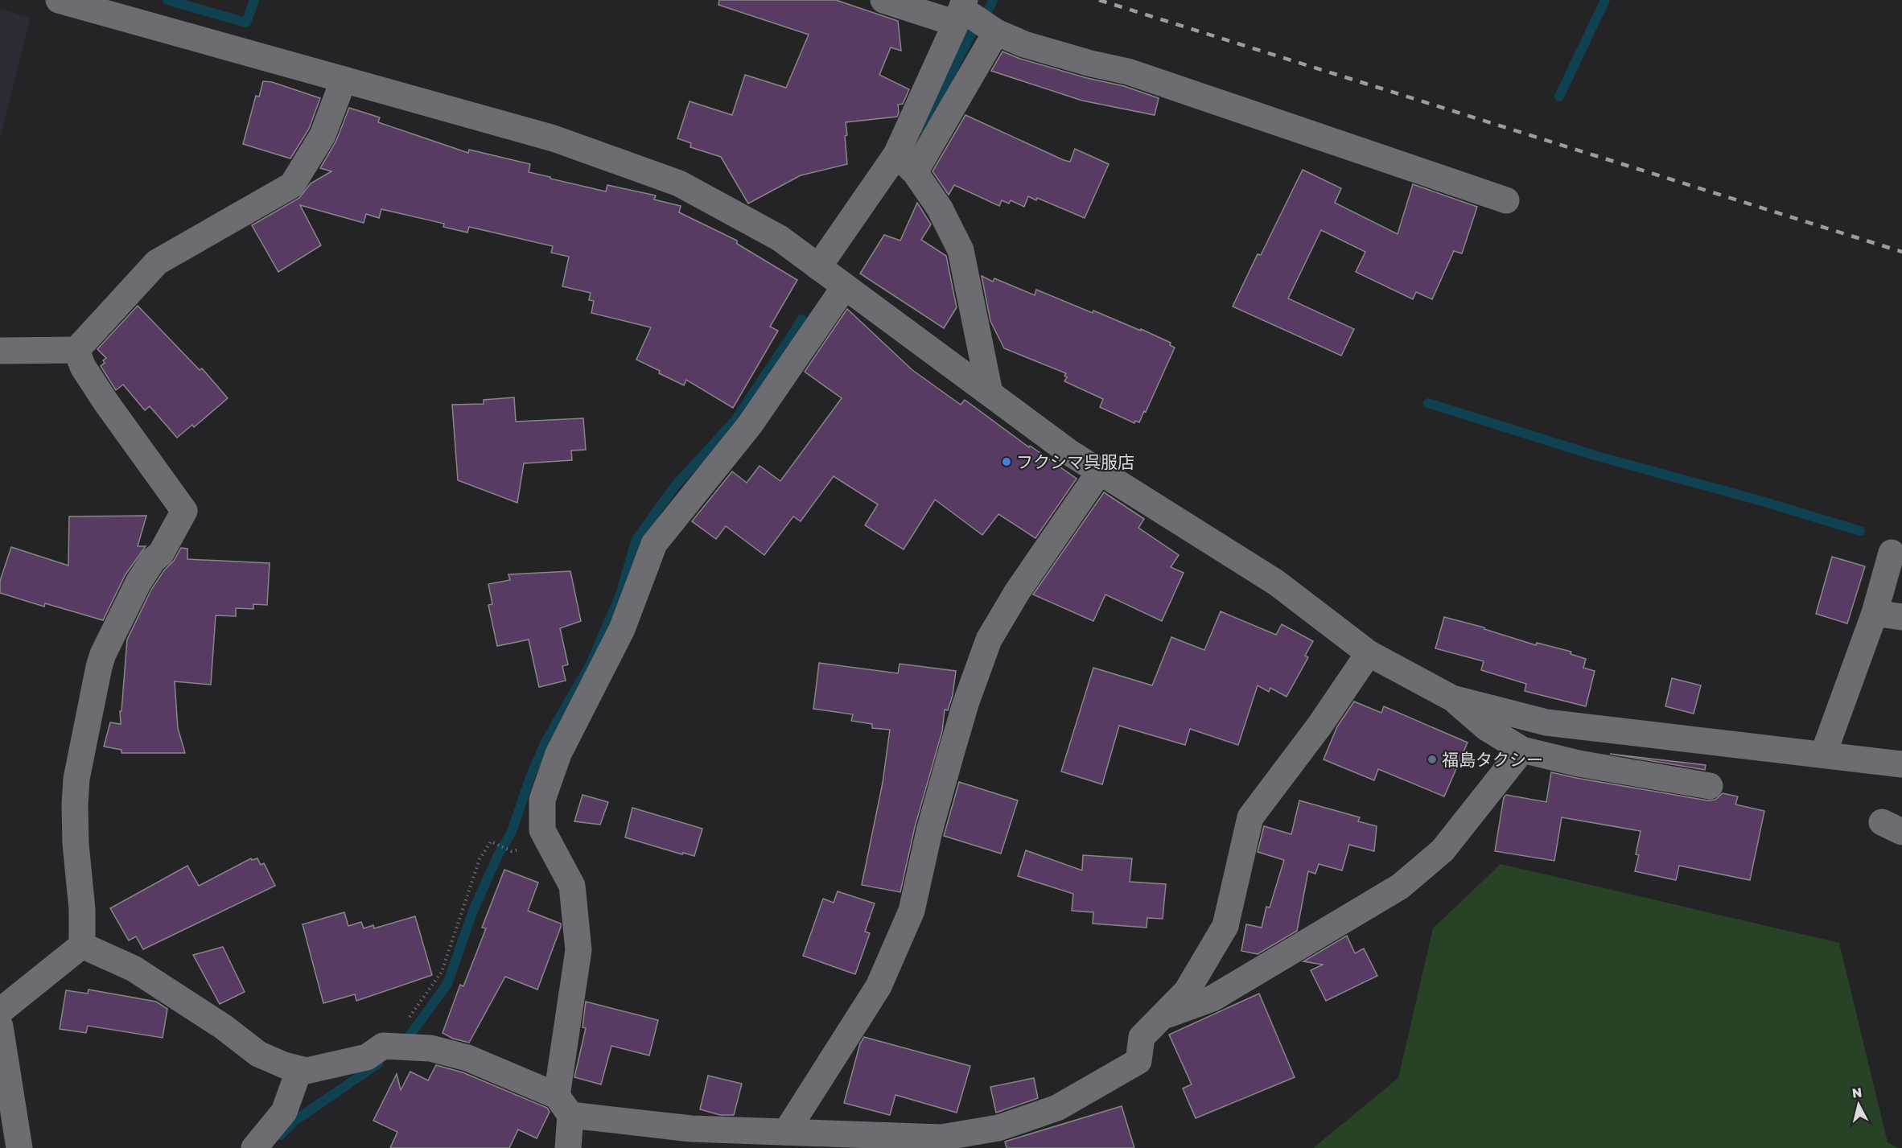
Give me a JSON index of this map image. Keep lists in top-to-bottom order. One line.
{"places":["フクシマ呉服店","福島タクシー"],"north":"top"}
